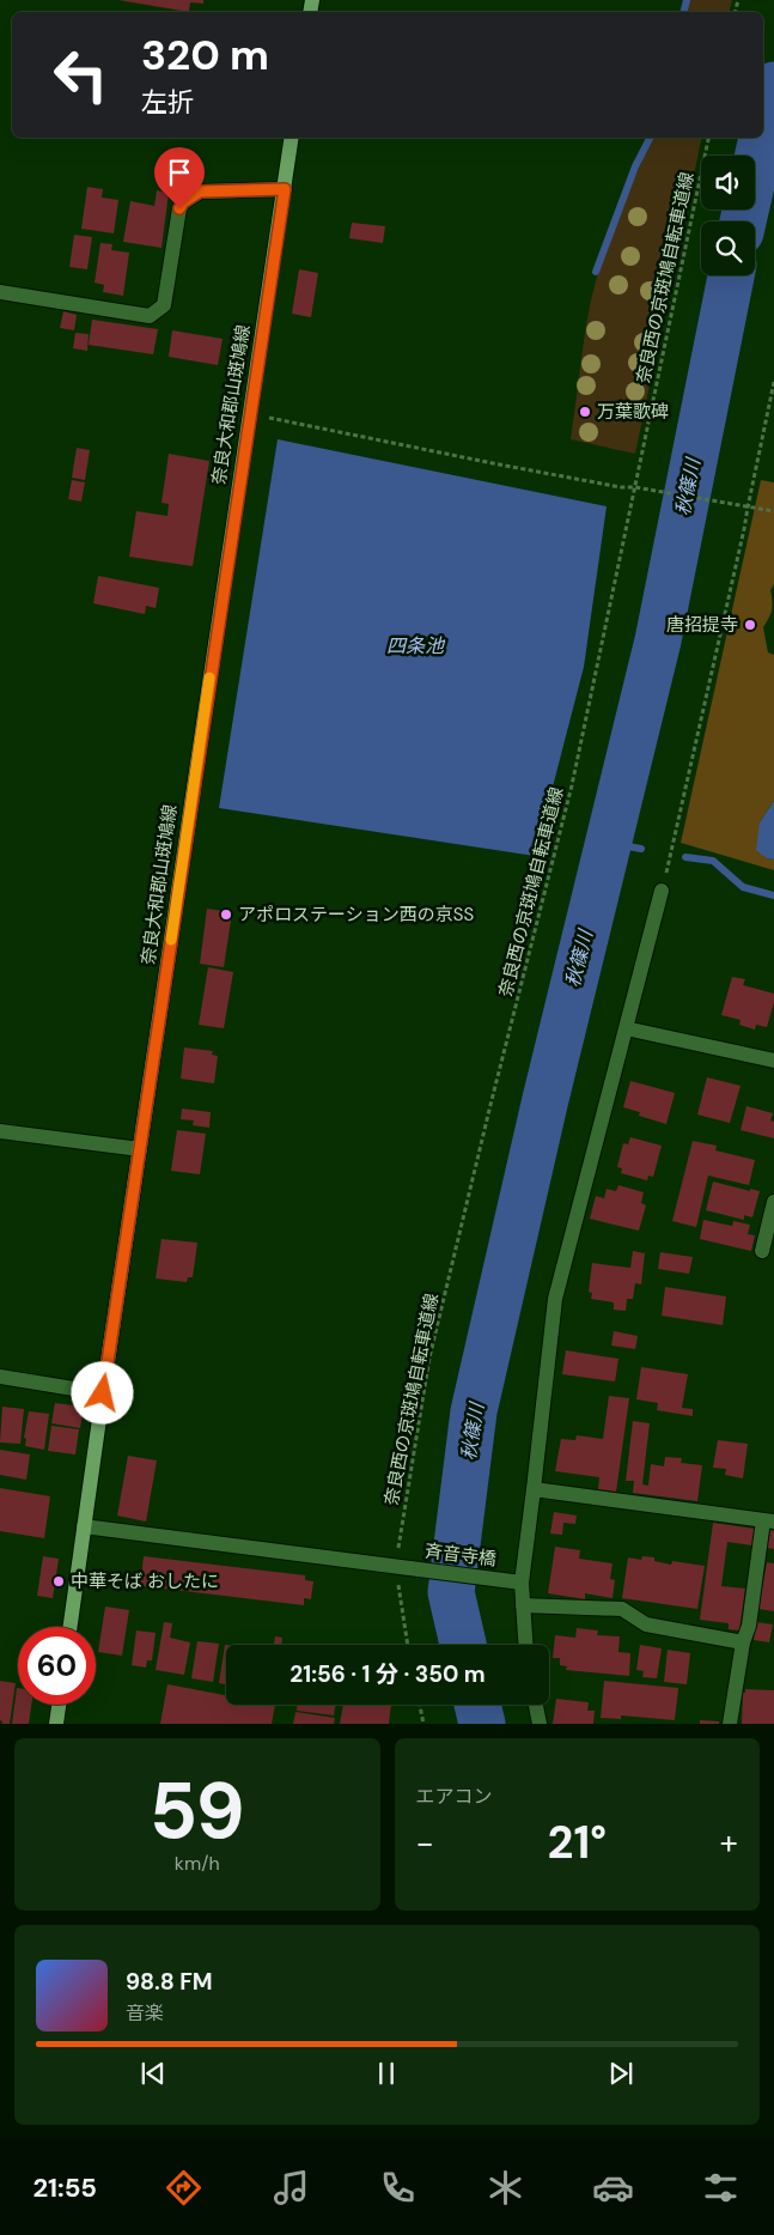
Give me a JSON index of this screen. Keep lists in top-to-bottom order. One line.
{"streets":{"main road":["奈良大和郡山斑鳩線"],"street":["斉音寺橋"],"path":["奈良西の京斑鳩自転車道線"]},"crossings":[["奈良西の京斑鳩自転車道線","斉音寺橋"],["奈良大和郡山斑鳩線","斉音寺橋"]],"water":["秋篠川","四条池"],"places":["万葉歌碑","唐招提寺","アポロステーション西の京SS","中華そば おしたに"],"page":{"turn":["320 m","左折"],"limit":"60","trip":"21:56 · 1 分 · 350 m","tile":[["59","km/h"],"エアコン"],"heat":["−","21°","+"],"song":["98.8 FM","音楽"],"tabs":"21:55"}}
